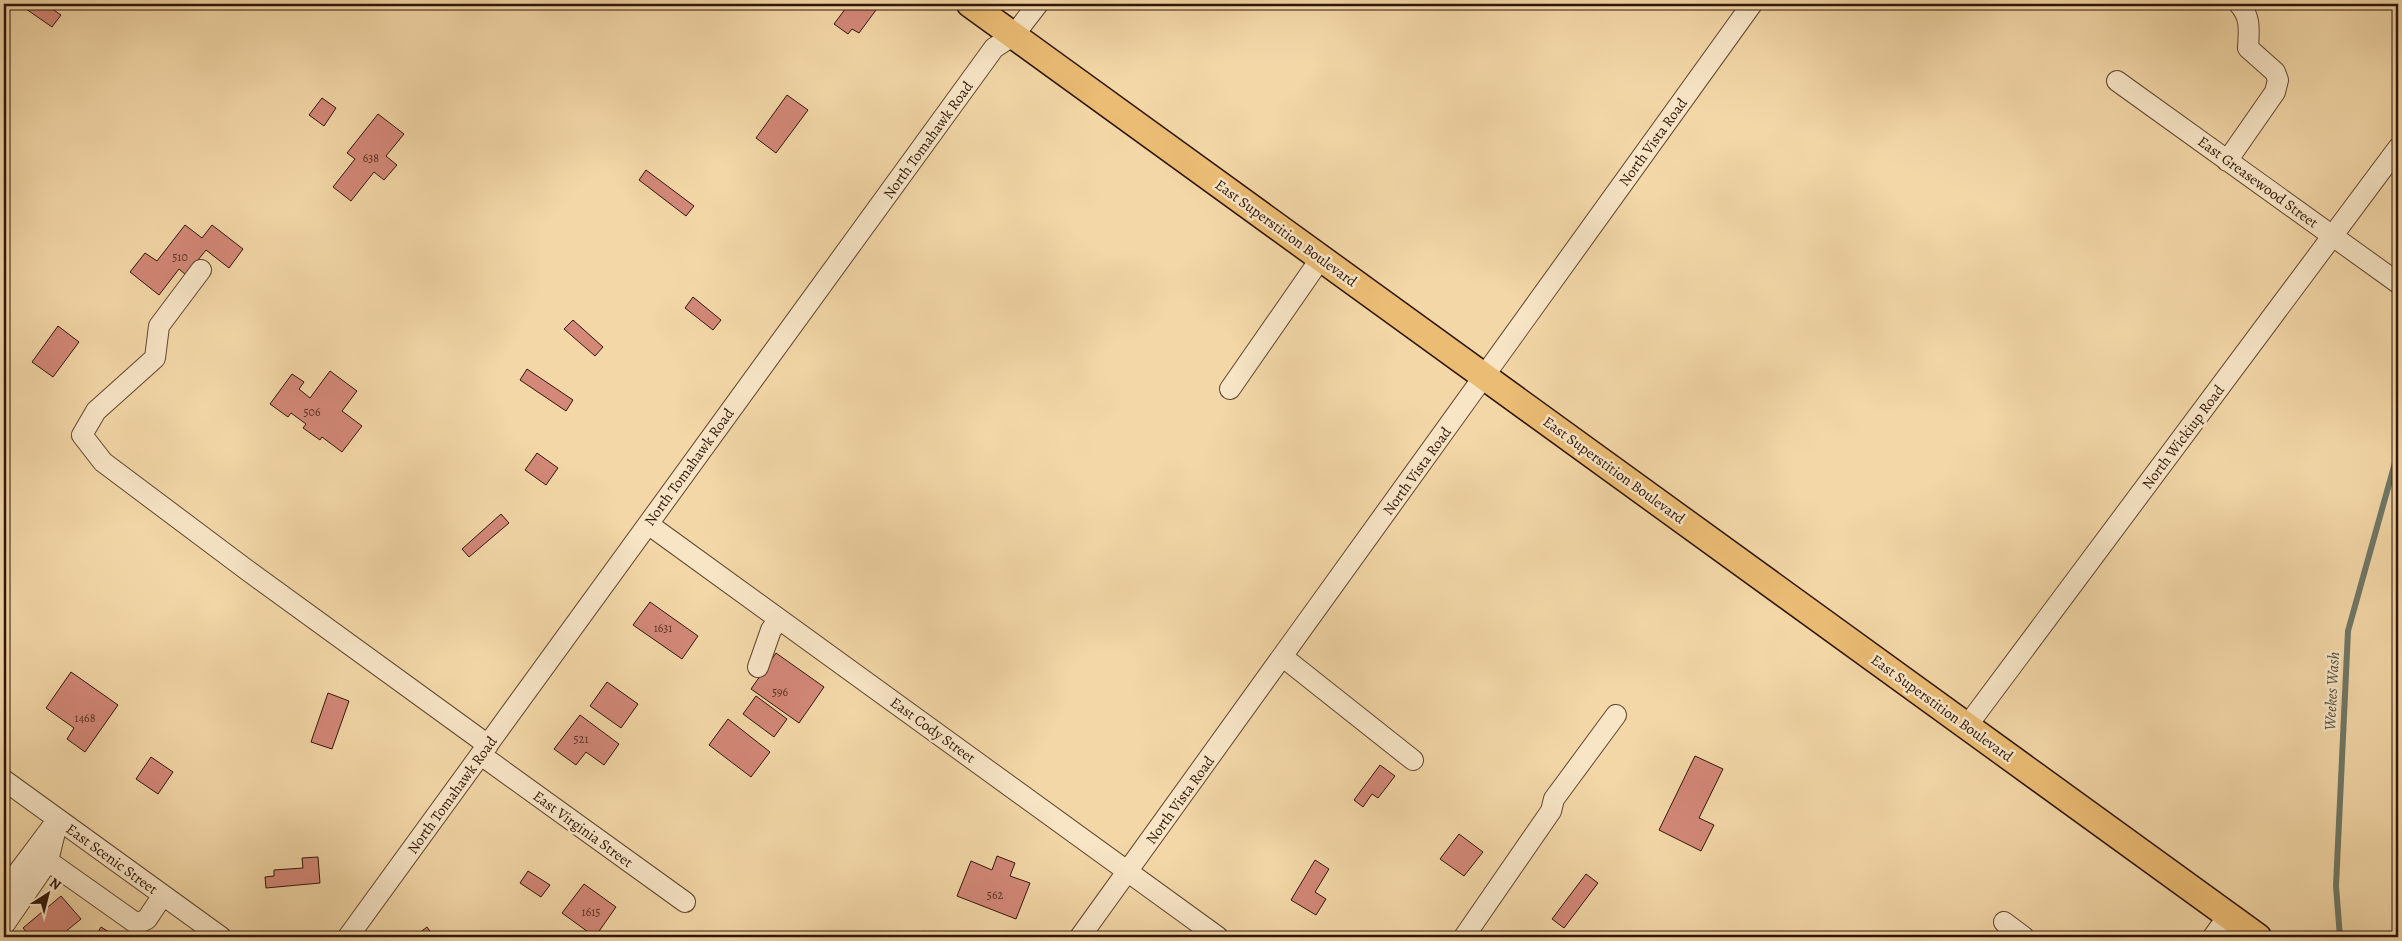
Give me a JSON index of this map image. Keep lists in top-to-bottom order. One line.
{"streets":{"main road":["East Superstition Boulevard"],"street":["North Tomahawk Road","North Vista Road","East Greasewood Street","North Wickiup Road","East Cody Street","East Virginia Street","East Scenic Street"]},"crossings":[["North Tomahawk Road","East Superstition Boulevard"],["North Tomahawk Road","East Cody Street"],["North Tomahawk Road","East Virginia Street"],["North Vista Road","East Superstition Boulevard"],["North Vista Road","East Cody Street"],["East Greasewood Street","North Wickiup Road"],["East Superstition Boulevard","North Wickiup Road"]],"water":["Weekes Wash"],"house_numbers":["638","510","506","1631","596","1468","521","562","1615"],"north":"top right"}
